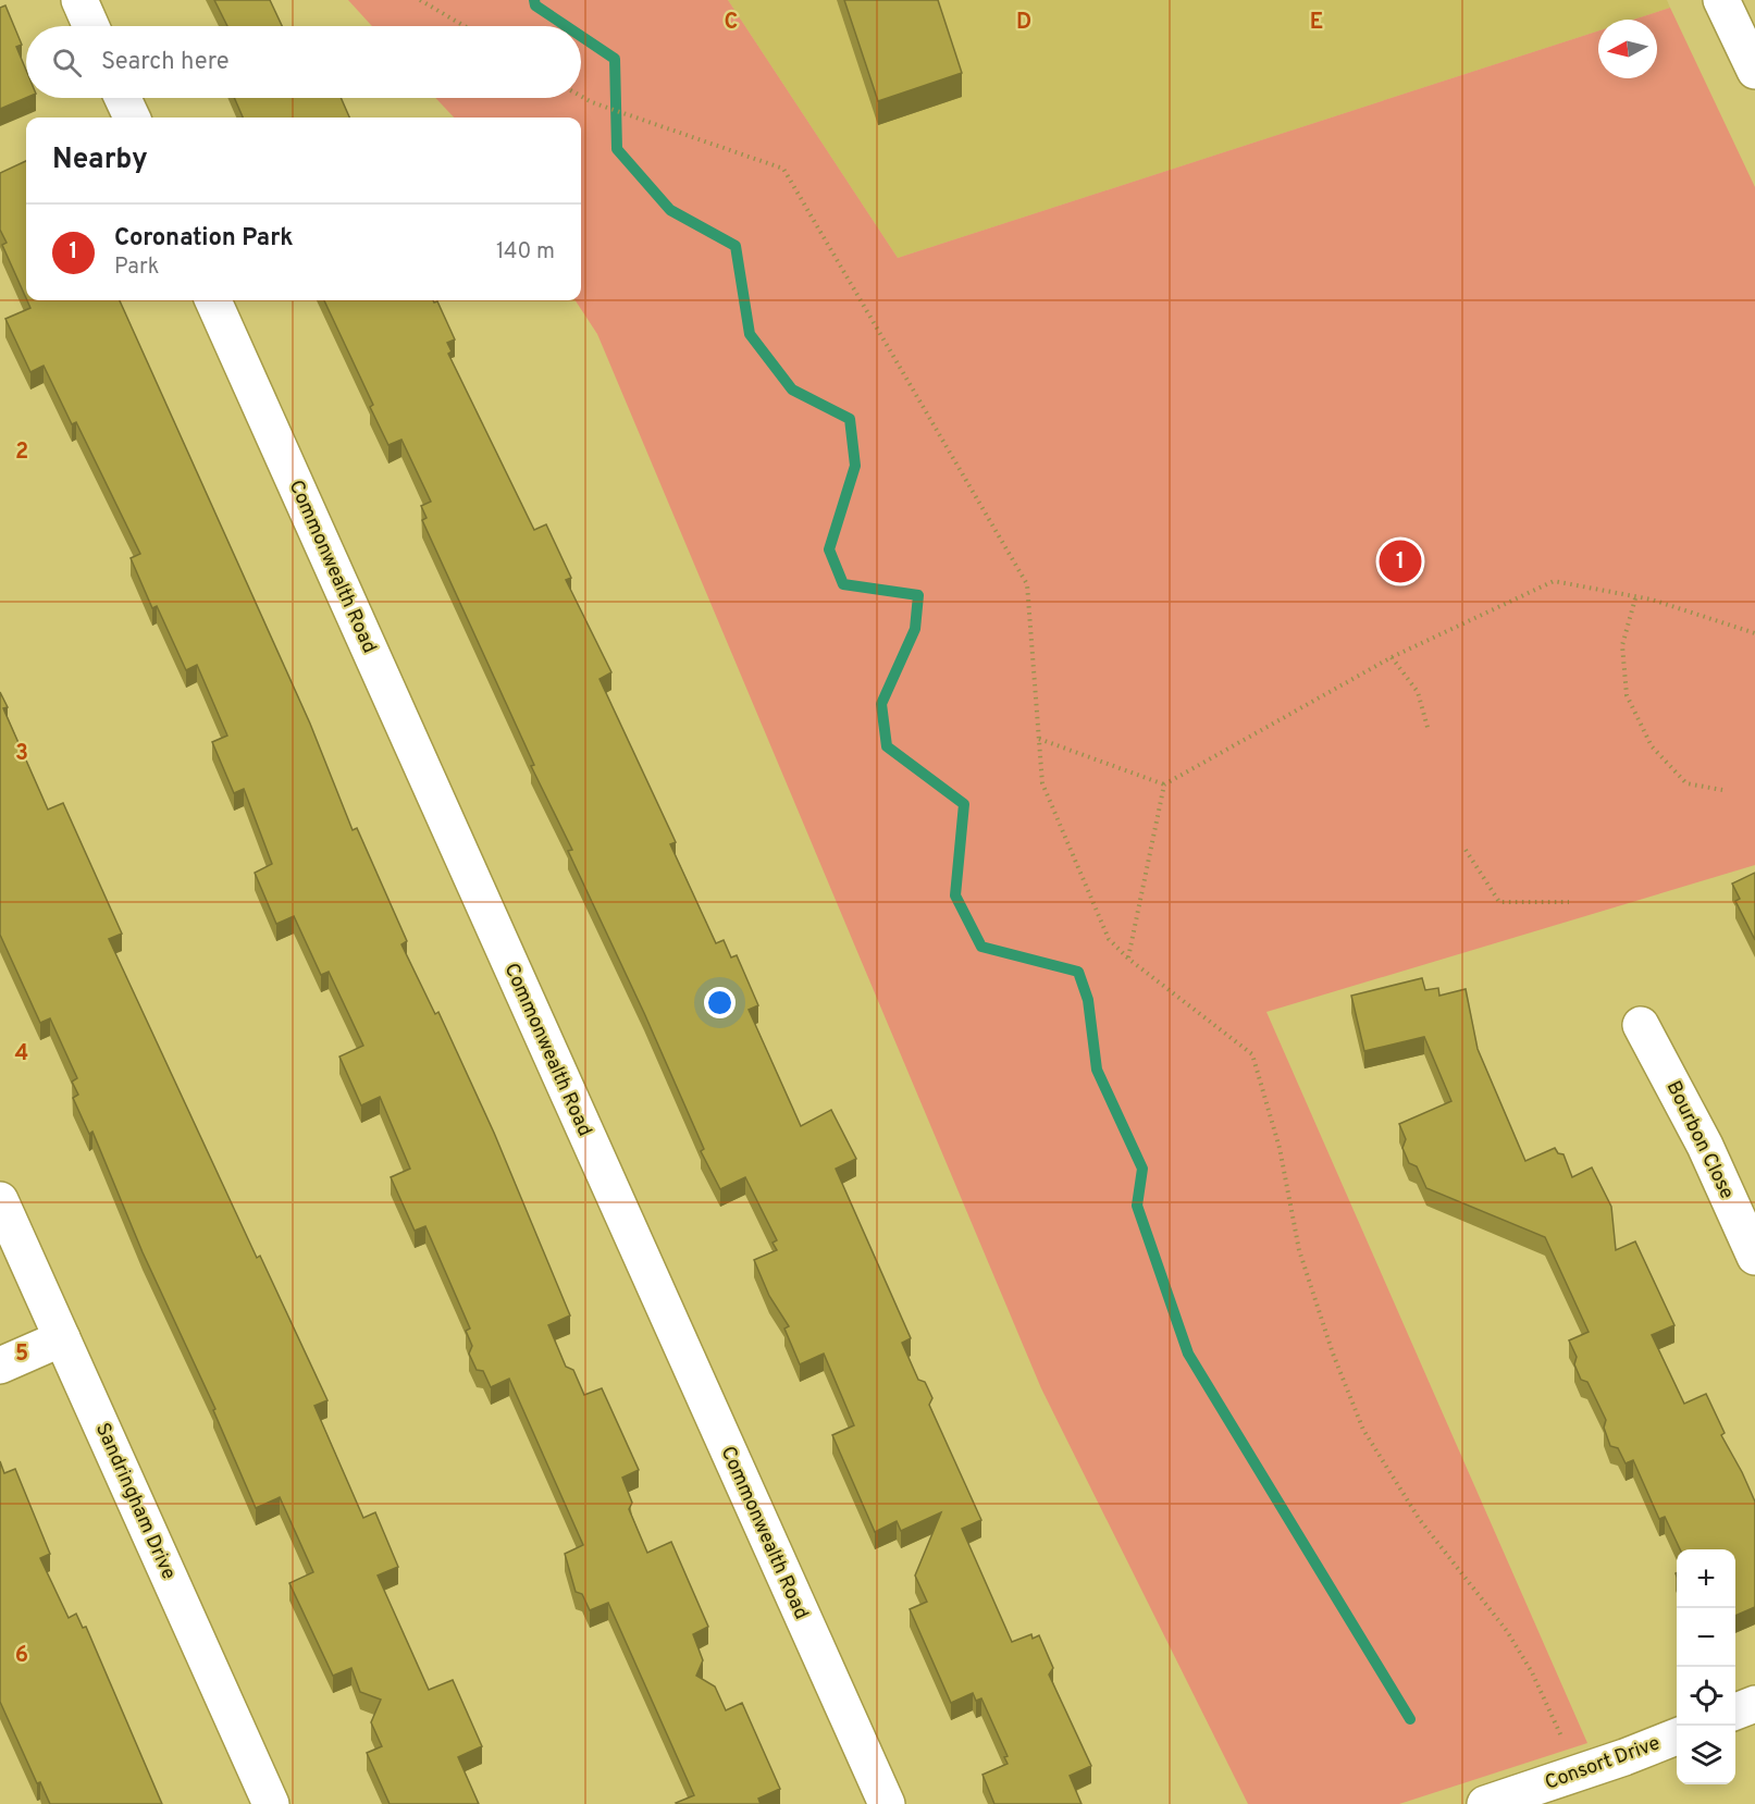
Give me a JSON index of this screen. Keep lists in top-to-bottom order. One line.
{"streets":{"street":["Commonwealth Road","Bourbon Close","Sandringham Drive","Consort Drive"]},"north":"left","page":{"search":"Search here","heading":"Nearby","list":[{"mark":"1","name":"Coronation Park","note":"Park","value":"140 m"}],"pins":"1","map_buttons":["+","−"]},"grid":{"columns":["C","D","E"],"rows":["2","3","4","5","6"]}}
